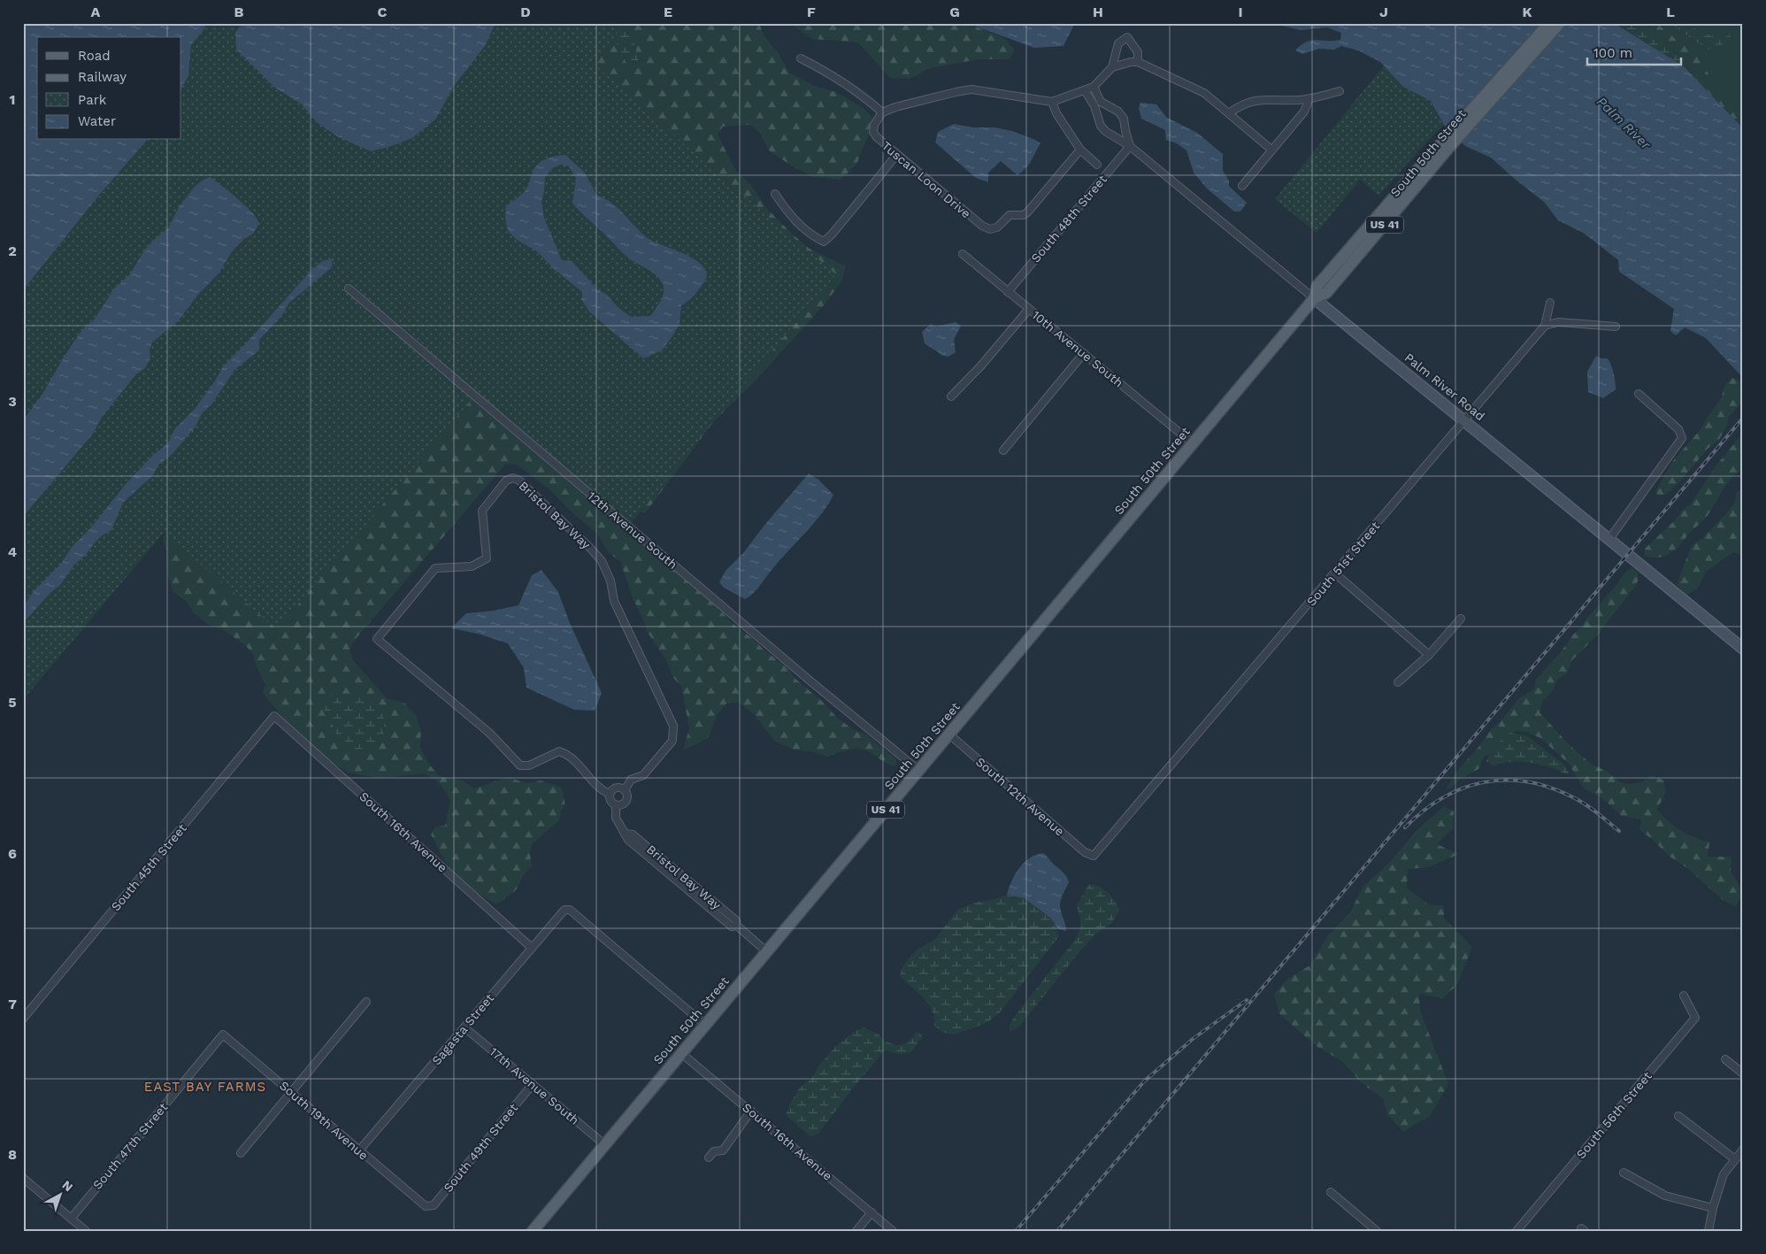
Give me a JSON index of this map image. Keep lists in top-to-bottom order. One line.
{"streets":{"main road":["South 50th Street","US 41"],"street":["Tuscan Loon Drive","South 48th Street","10th Avenue South","Palm River Road","Bristol Bay Way","12th Avenue South","South 51st Street","South 12th Avenue","South 16th Avenue","South 45th Street","Sagasta Street","17th Avenue South","South 56th Street","South 19th Avenue","South 47th Street","South 49th Street"]},"crossings":[["South 50th Street","10th Avenue South"],["South 50th Street","Palm River Road"],["South 50th Street","Bristol Bay Way"],["South 50th Street","12th Avenue South"],["South 50th Street","South 12th Avenue"],["South 50th Street","South 16th Avenue"],["South 50th Street","Sagasta Street"],["South 50th Street","17th Avenue South"],["South 48th Street","10th Avenue South"],["South 48th Street","Palm River Road"],["Palm River Road","South 51st Street"],["South 51st Street","South 12th Avenue"],["South 16th Avenue","South 45th Street"],["South 16th Avenue","Sagasta Street"],["Sagasta Street","17th Avenue South"],["Sagasta Street","South 19th Avenue"],["17th Avenue South","South 49th Street"],["South 19th Avenue","South 47th Street"],["South 19th Avenue","South 49th Street"]],"districts":["EAST BAY FARMS"],"water":["Palm River"],"legend":["Road","Railway","Park","Water"],"scale_bar":"100 m","north":"top right","grid":{"columns":["A","B","C","D","E","F","G","H","I","J","K","L"],"rows":["1","2","3","4","5","6","7","8"]}}
